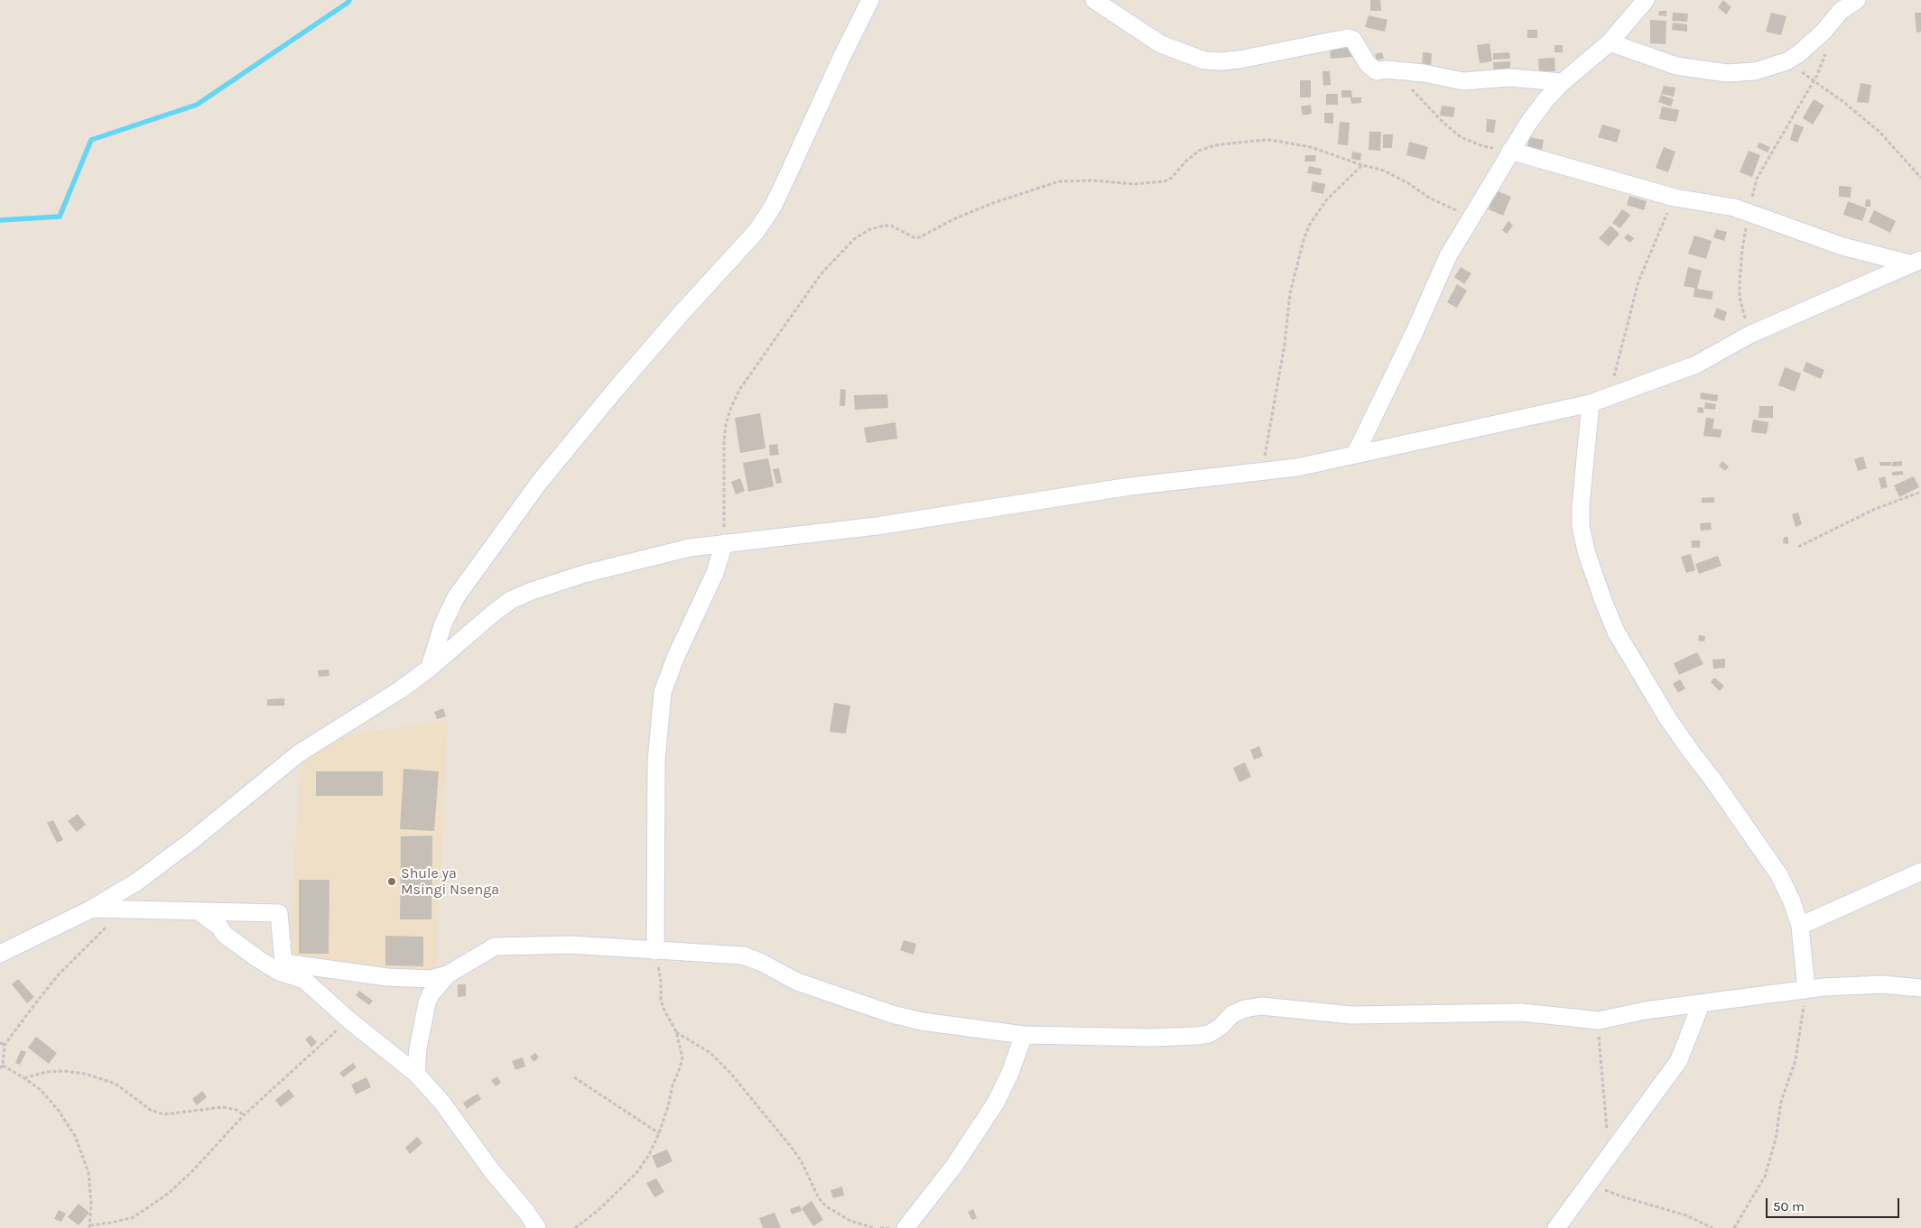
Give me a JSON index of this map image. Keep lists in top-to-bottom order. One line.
{"places":["Shule ya Msingi Nsenga"],"scale_bar":"50 m"}
